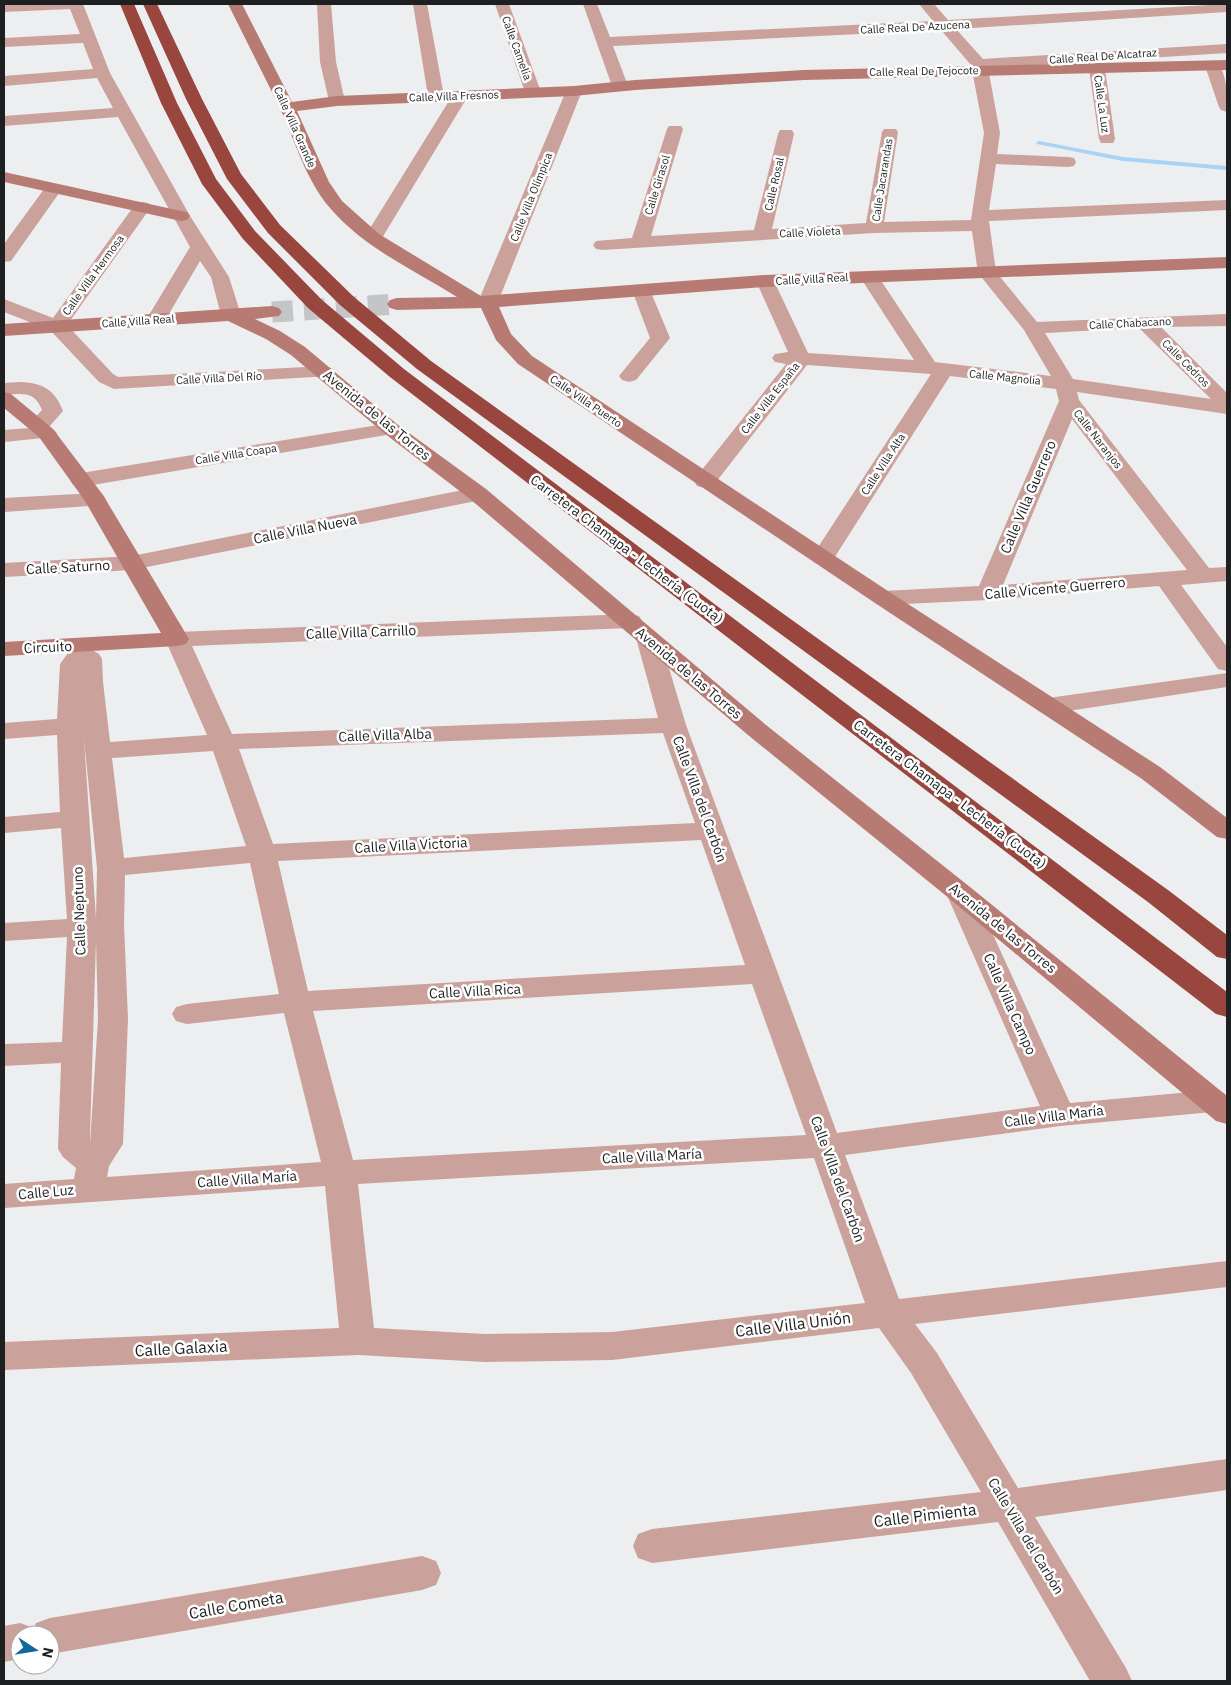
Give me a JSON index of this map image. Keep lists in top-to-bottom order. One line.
{"streets":{"highway":["Carretera Chamapa - Lechería (Cuota)"],"street":["Calle Real De Azucena","Calle Camelia","Calle Real De Alcatraz","Calle Real De Tejocote","Calle Villa Fresnos","Calle La Luz","Calle Villa Grande","Calle Jacarandas","Calle Rosal","Calle Girasol","Calle Villa Olímpica","Calle Violeta","Calle Villa Hermosa","Calle Villa Real","Calle Chabacano","Calle Cedros","Calle Magnolia","Calle Villa Del Río","Calle Villa España","Calle Villa Puerto","Avenida de las Torres","Calle Naranjos","Calle Villa Coapa","Calle Villa Alta","Calle Villa Guerrero","Calle Villa Nueva","Calle Saturno","Calle Vicente Guerrero","Calle Villa Carrillo","Circuito","Calle Villa Alba","Calle Villa del Carbón","Calle Villa Victoria","Calle Neptuno","Calle Villa Rica","Calle Villa Campo","Calle Villa María","Calle Luz","Calle Villa Unión","Calle Galaxia","Calle Pimienta","Calle Cometa"]},"crossings":[["Calle Camelia","Calle Villa Fresnos"],["Calle Real De Alcatraz","Calle Real De Tejocote"],["Calle Real De Tejocote","Calle Villa Fresnos"],["Calle Real De Tejocote","Calle La Luz"],["Calle Villa Fresnos","Calle Villa Grande"],["Calle Villa Fresnos","Calle Villa Olímpica"],["Calle Villa Grande","Calle Villa Olímpica"],["Calle Villa Grande","Calle Villa Real"],["Calle Villa Grande","Calle Villa Puerto"],["Calle Jacarandas","Calle Violeta"],["Calle Rosal","Calle Violeta"],["Calle Girasol","Calle Violeta"],["Calle Villa Olímpica","Calle Villa Real"],["Calle Villa Olímpica","Calle Villa Puerto"],["Calle Villa Hermosa","Calle Villa Real"],["Calle Villa Hermosa","Calle Villa Del Río"],["Calle Villa Real","Calle Villa España"],["Calle Villa Real","Calle Villa Puerto"],["Calle Villa Real","Avenida de las Torres"],["Calle Villa Real","Calle Naranjos"],["Calle Chabacano","Calle Cedros"],["Calle Chabacano","Calle Naranjos"],["Calle Cedros","Calle Magnolia"],["Calle Magnolia","Calle Villa España"],["Calle Magnolia","Calle Naranjos"],["Calle Magnolia","Calle Villa Alta"],["Calle Magnolia","Calle Villa Guerrero"],["Calle Villa Del Río","Avenida de las Torres"],["Calle Villa España","Calle Villa Puerto"],["Calle Villa Puerto","Calle Villa Alta"],["Calle Villa Puerto","Calle Vicente Guerrero"],["Avenida de las Torres","Calle Villa Coapa"],["Avenida de las Torres","Calle Villa Nueva"],["Avenida de las Torres","Calle Villa Carrillo"],["Avenida de las Torres","Calle Villa del Carbón"],["Avenida de las Torres","Calle Villa Campo"],["Avenida de las Torres","Calle Villa María"],["Calle Naranjos","Calle Villa Guerrero"],["Calle Naranjos","Calle Vicente Guerrero"],["Calle Villa Guerrero","Calle Vicente Guerrero"],["Calle Villa Nueva","Calle Saturno"],["Calle Villa Carrillo","Circuito"],["Calle Villa Carrillo","Calle Villa del Carbón"],["Calle Villa Carrillo","Calle Neptuno"],["Circuito","Calle Neptuno"],["Calle Villa Alba","Calle Villa del Carbón"],["Calle Villa del Carbón","Calle Villa Victoria"],["Calle Villa del Carbón","Calle Villa Rica"],["Calle Villa del Carbón","Calle Villa María"],["Calle Villa del Carbón","Calle Villa Unión"],["Calle Villa del Carbón","Calle Pimienta"],["Calle Neptuno","Calle Villa María"],["Calle Neptuno","Calle Luz"],["Calle Villa Campo","Calle Villa María"],["Calle Villa María","Calle Luz"],["Calle Villa Unión","Calle Galaxia"]],"north":"right"}
